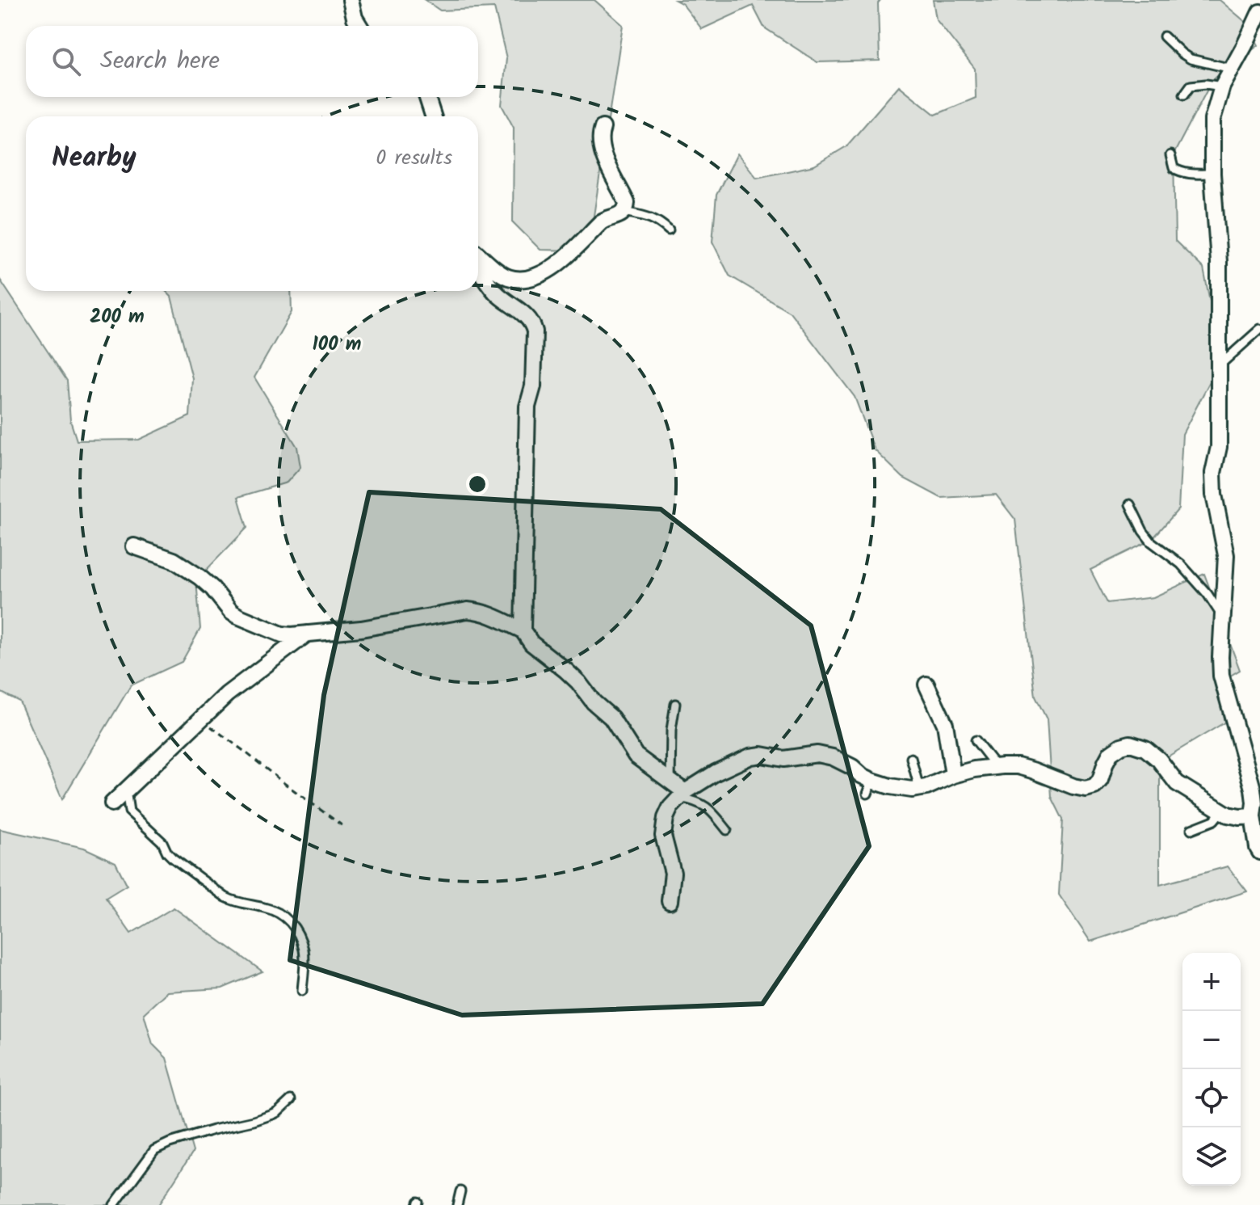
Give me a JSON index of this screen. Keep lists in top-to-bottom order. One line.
{"page":{"search":"Search here","heading":["Nearby","0 results"],"map_buttons":["+","−"]},"rings":["200 m","100 m"]}
